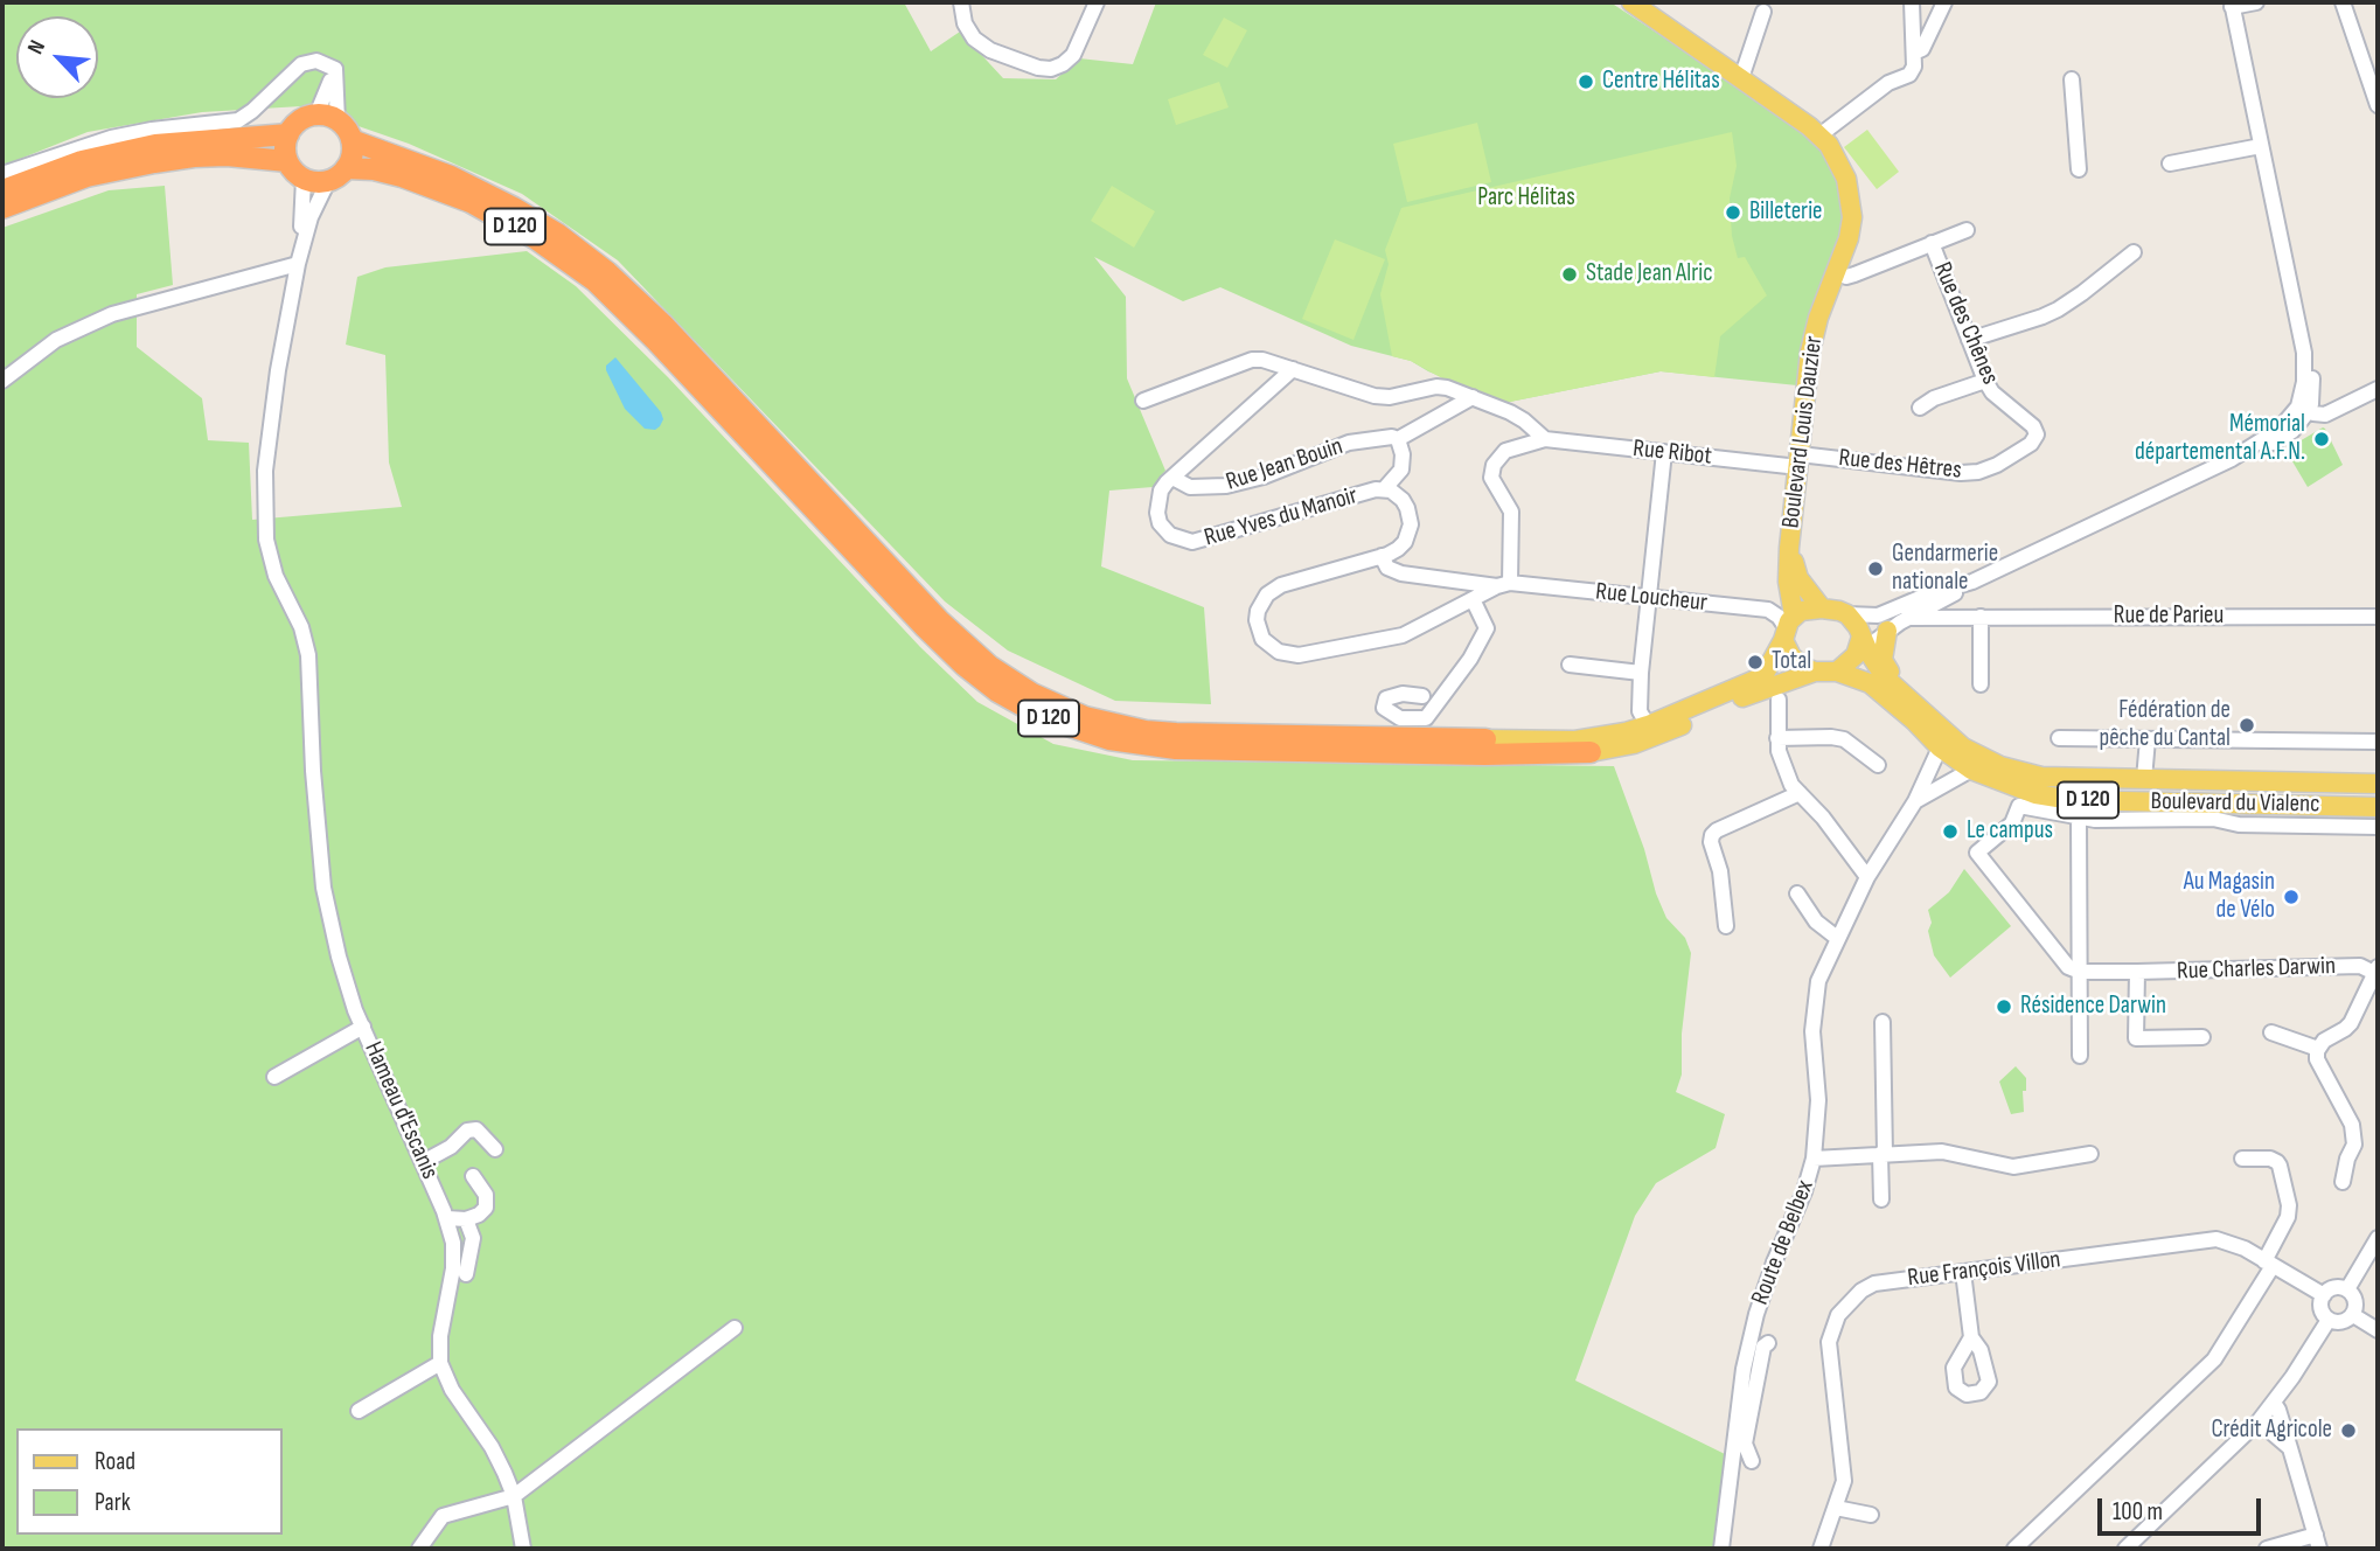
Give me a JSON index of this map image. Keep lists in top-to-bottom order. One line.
{"streets":{"highway":["D 120"],"main road":["Boulevard Louis Dauzier","Boulevard du Vialenc"],"street":["Rue des Chênes","Rue Ribot","Rue Jean Bouin","Rue des Hêtres","Rue Yves du Manoir","Rue Loucheur","Rue de Parieu","Rue Charles Darwin","Hameau d'Escanis","Route de Belbex","Rue François Villon"]},"crossings":[["D 120","Boulevard Louis Dauzier"],["D 120","Rue Loucheur"],["D 120","Boulevard du Vialenc"],["Rue des Chênes","Rue des Hêtres"],["Boulevard Louis Dauzier","Rue Ribot"],["Boulevard Louis Dauzier","Rue des Hêtres"],["Boulevard Louis Dauzier","Rue Loucheur"],["Boulevard Louis Dauzier","Boulevard du Vialenc"],["Rue Ribot","Rue des Hêtres"],["Rue Jean Bouin","Rue Yves du Manoir"],["Rue Yves du Manoir","Rue Loucheur"],["Rue Loucheur","Boulevard du Vialenc"],["Boulevard du Vialenc","Route de Belbex"]],"parks":["Parc Hélitas"],"places":["Centre Hélitas","Billeterie","Stade Jean Alric","Mémorial départemental A.F.N.","Gendarmerie nationale","Total","Fédération de pêche du Cantal","Le campus","Au Magasin de Vélo","Résidence Darwin","Crédit Agricole"],"legend":["Road","Park"],"scale_bar":"100 m","north":"top left"}
